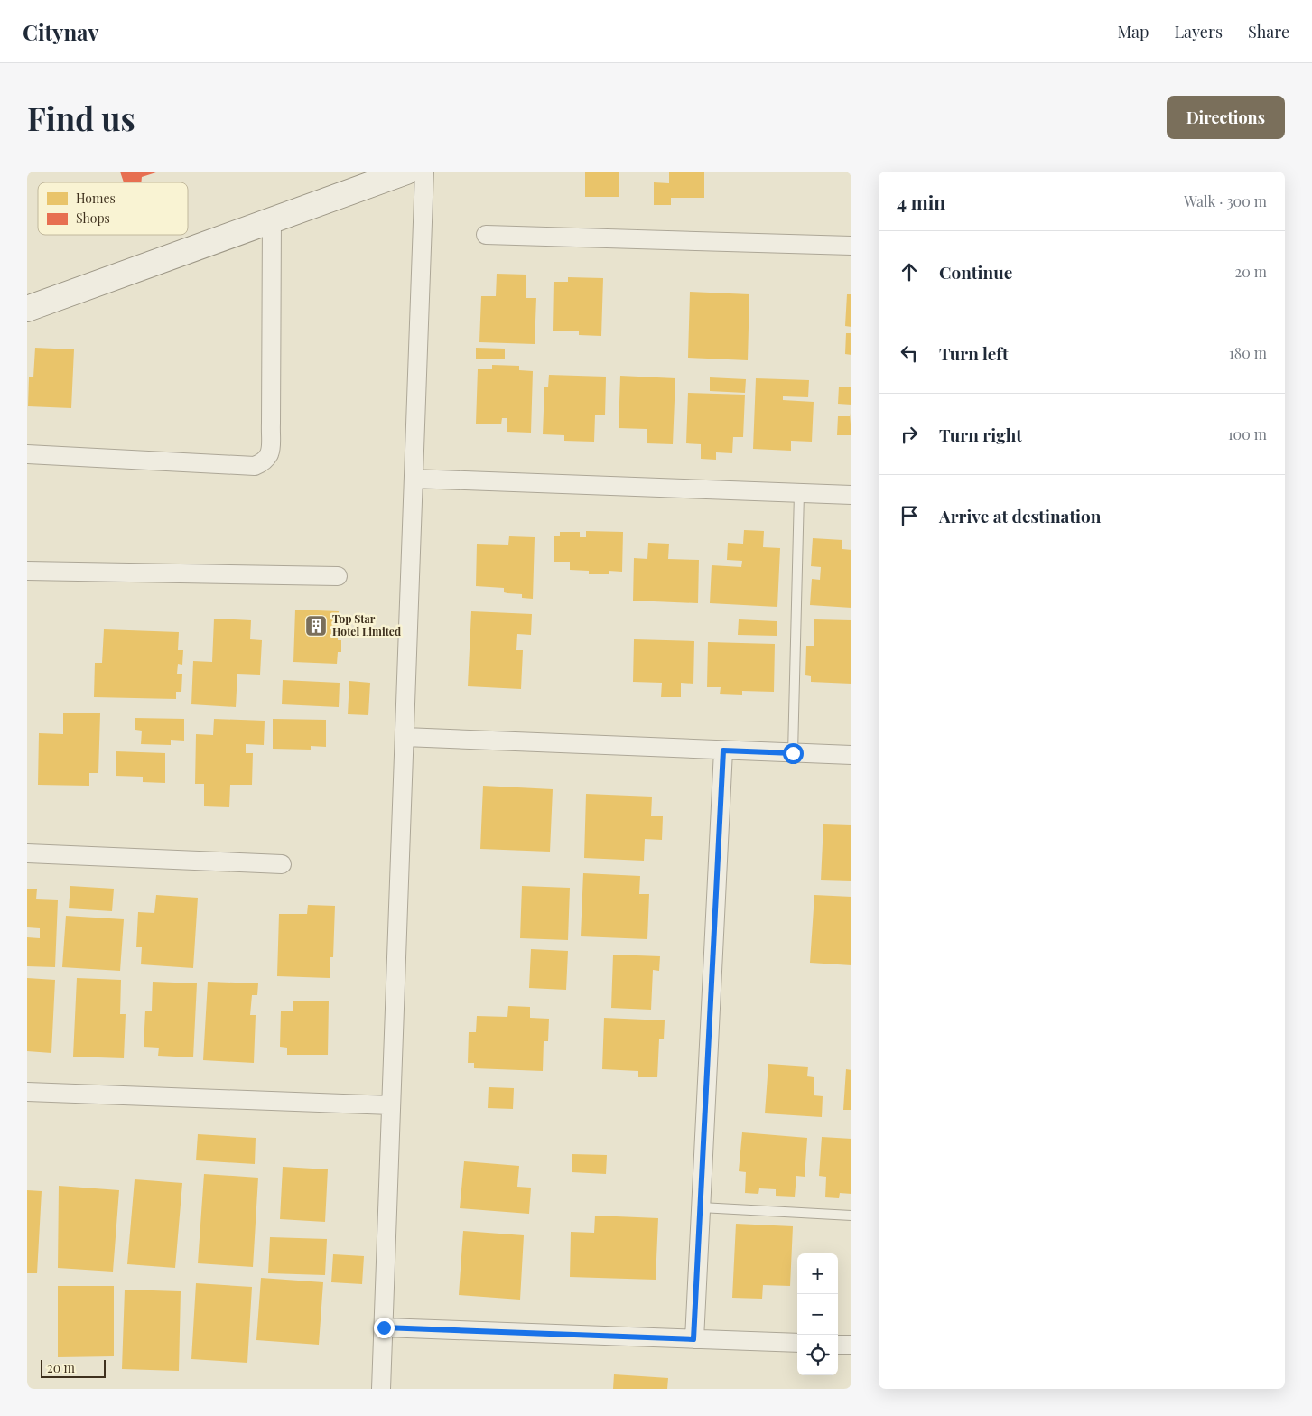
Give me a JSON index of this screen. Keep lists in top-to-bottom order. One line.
{"places":{"building":["Top Star Hotel Limited"]},"legend":["Homes","Shops"],"scale_bar":"20 m","page":{"header":"Citynav","nav":["Map","Layers","Share"],"buttons":"Directions","title":"Find us","heading":["4 min","Walk · 300 m"],"list":[["Continue","20 m"],["Turn left","180 m"],["Turn right","100 m"],"Arrive at destination"],"map_buttons":["+","−"],"scale":"20 m"}}
